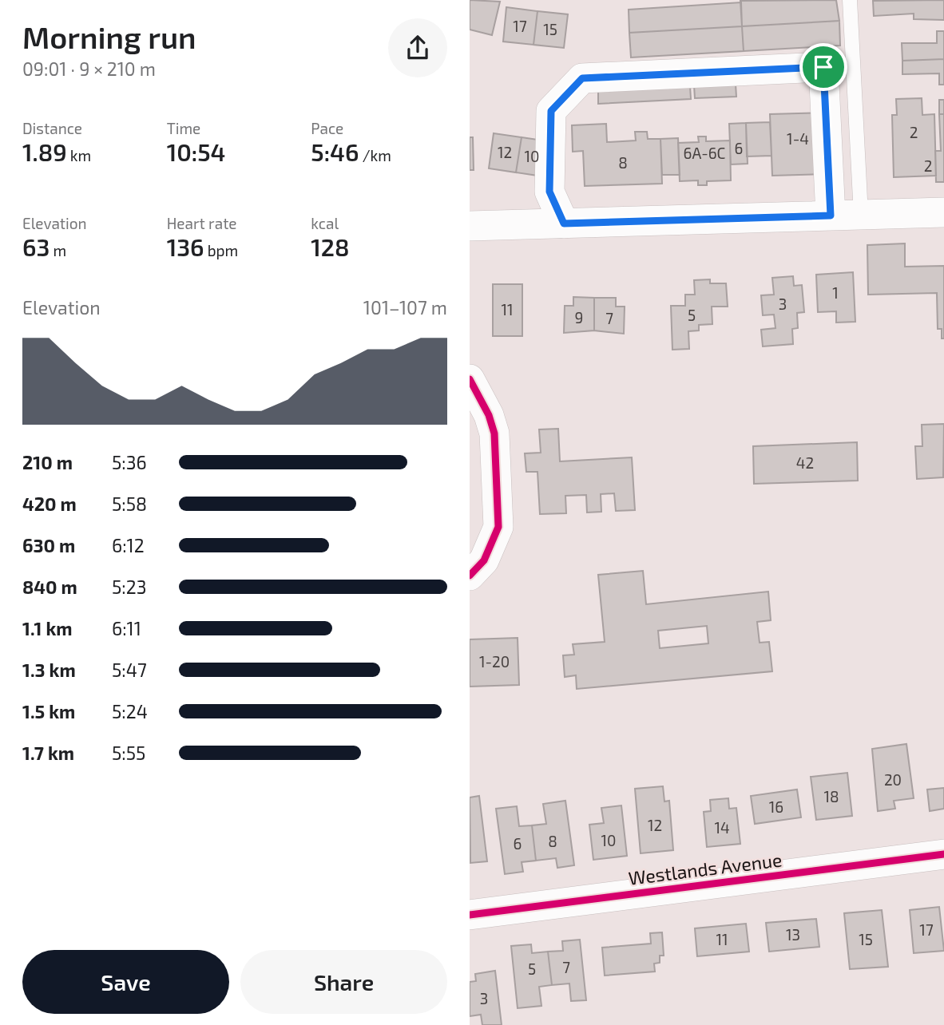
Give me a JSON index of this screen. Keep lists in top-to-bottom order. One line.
{"streets":{"street":["Westlands Avenue"]},"house_numbers":["17","15","2","1-4","6","12","6A-6C","10","8","2","1","3","11","5","9","7","42","1-20","20","18","16","12","14","10","8","6","17","13","11","15","7","5","3"],"page":{"heading":["Morning run","09:01 · 9 × 210 m"],"stats":[["Distance","1.89 km"],["Time","10:54"],["Pace","5:46 /km"],["Elevation","63 m"],["Heart rate","136 bpm"],["kcal","128"]],"chart":["Elevation","101–107 m"],"list":[{"name":"210 m","note":"5:36"},{"name":"420 m","note":"5:58"},{"name":"630 m","note":"6:12"},{"name":"840 m","note":"5:23"},{"name":"1.1 km","note":"6:11"},{"name":"1.3 km","note":"5:47"},{"name":"1.5 km","note":"5:24"},{"name":"1.7 km","note":"5:55"}],"buttons":["Save","Share"]}}
